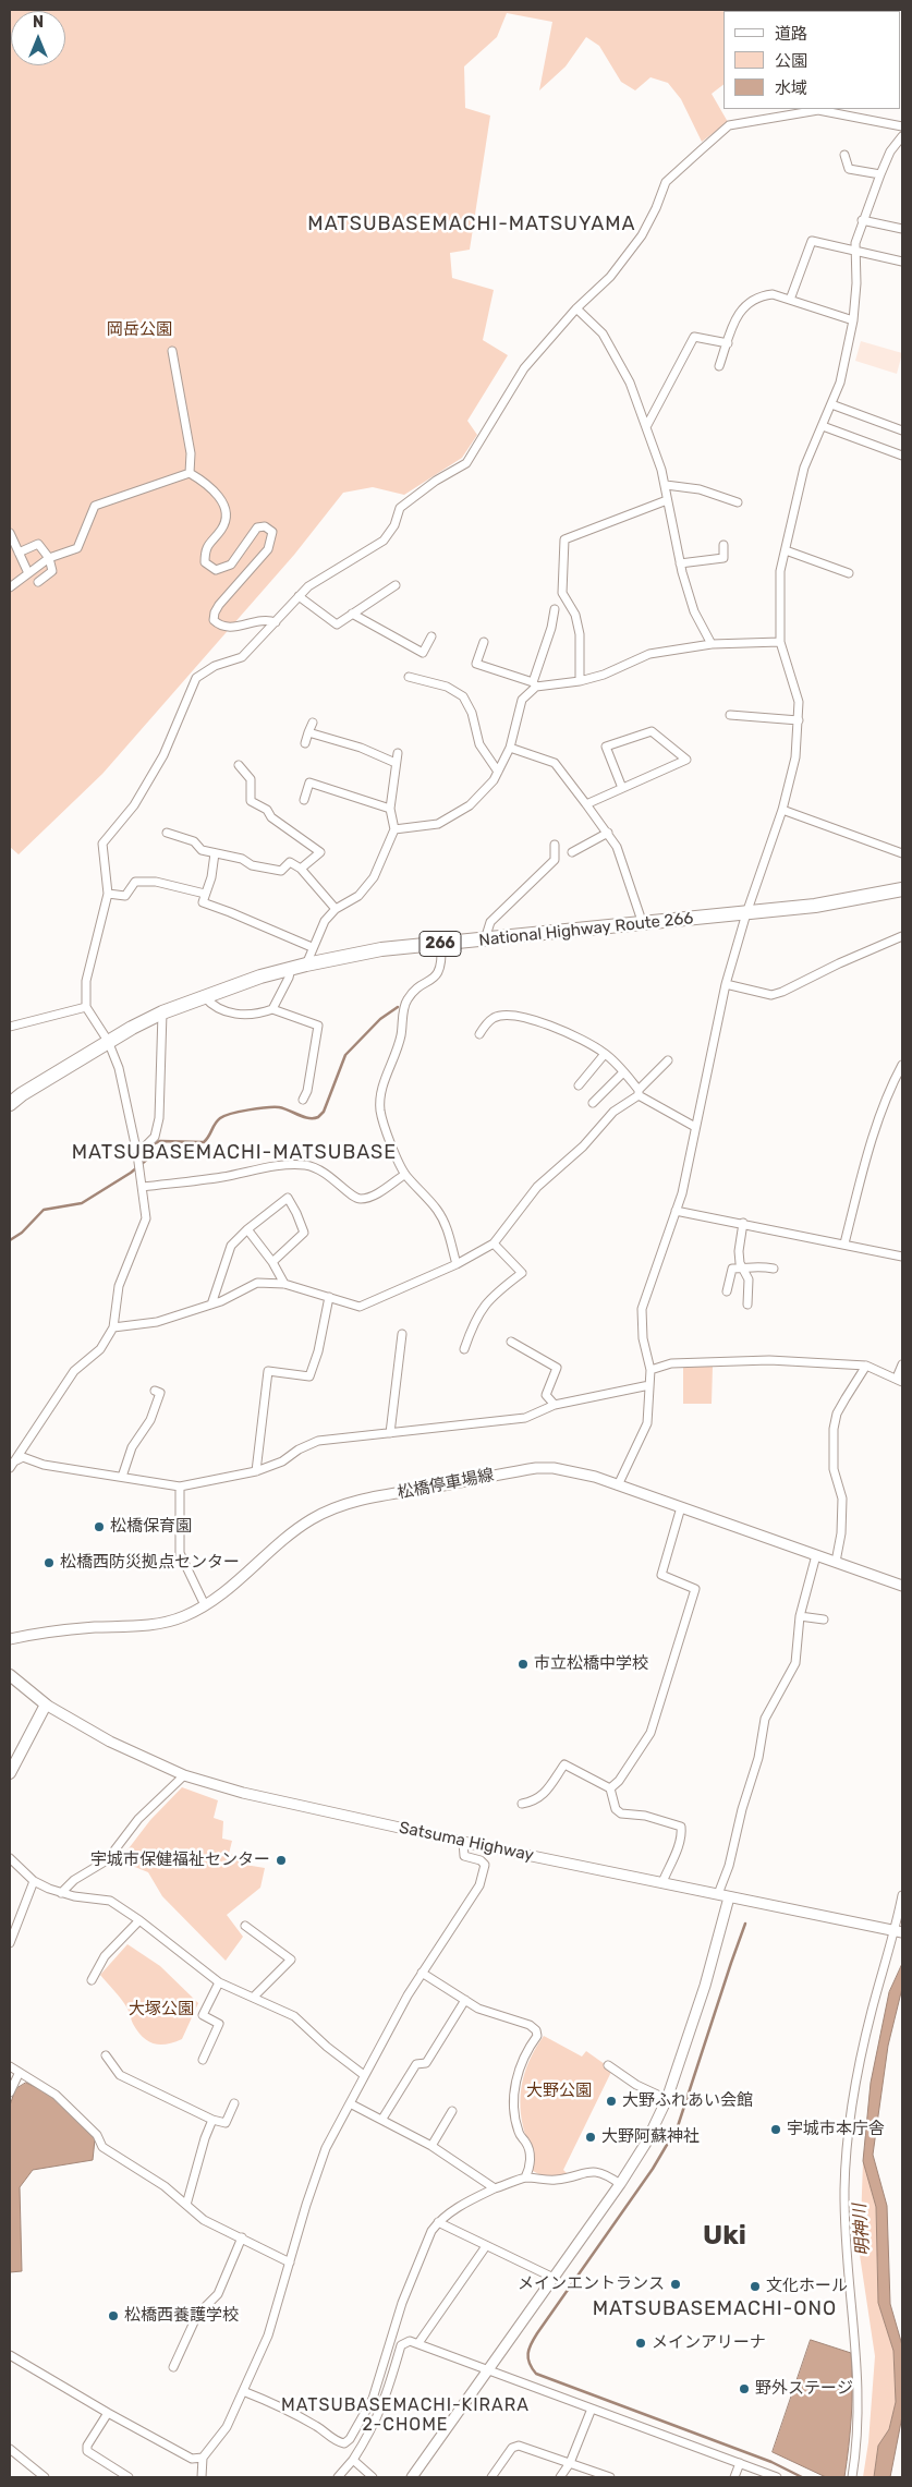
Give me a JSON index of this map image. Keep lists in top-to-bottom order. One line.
{"streets":{"highway":["National Highway Route 266","266"],"street":["松橋停車場線","Satsuma Highway"]},"districts":["MATSUBASEMACHI-MATSUYAMA","MATSUBASEMACHI-MATSUBASE","Uki","MATSUBASEMACHI-ONO","MATSUBASEMACHI-KIRARA 2-CHOME"],"water":["明神川"],"parks":["岡岳公園","大塚公園","大野公園"],"places":["松橋保育園","松橋西防災拠点センター","市立松橋中学校","宇城市保健福祉センター","大野ふれあい会館","宇城市本庁舎","大野阿蘇神社","メインエントランス","文化ホール","松橋西養護学校","メインアリーナ","野外ステージ"],"legend":["道路","公園","水域"],"north":"top"}
